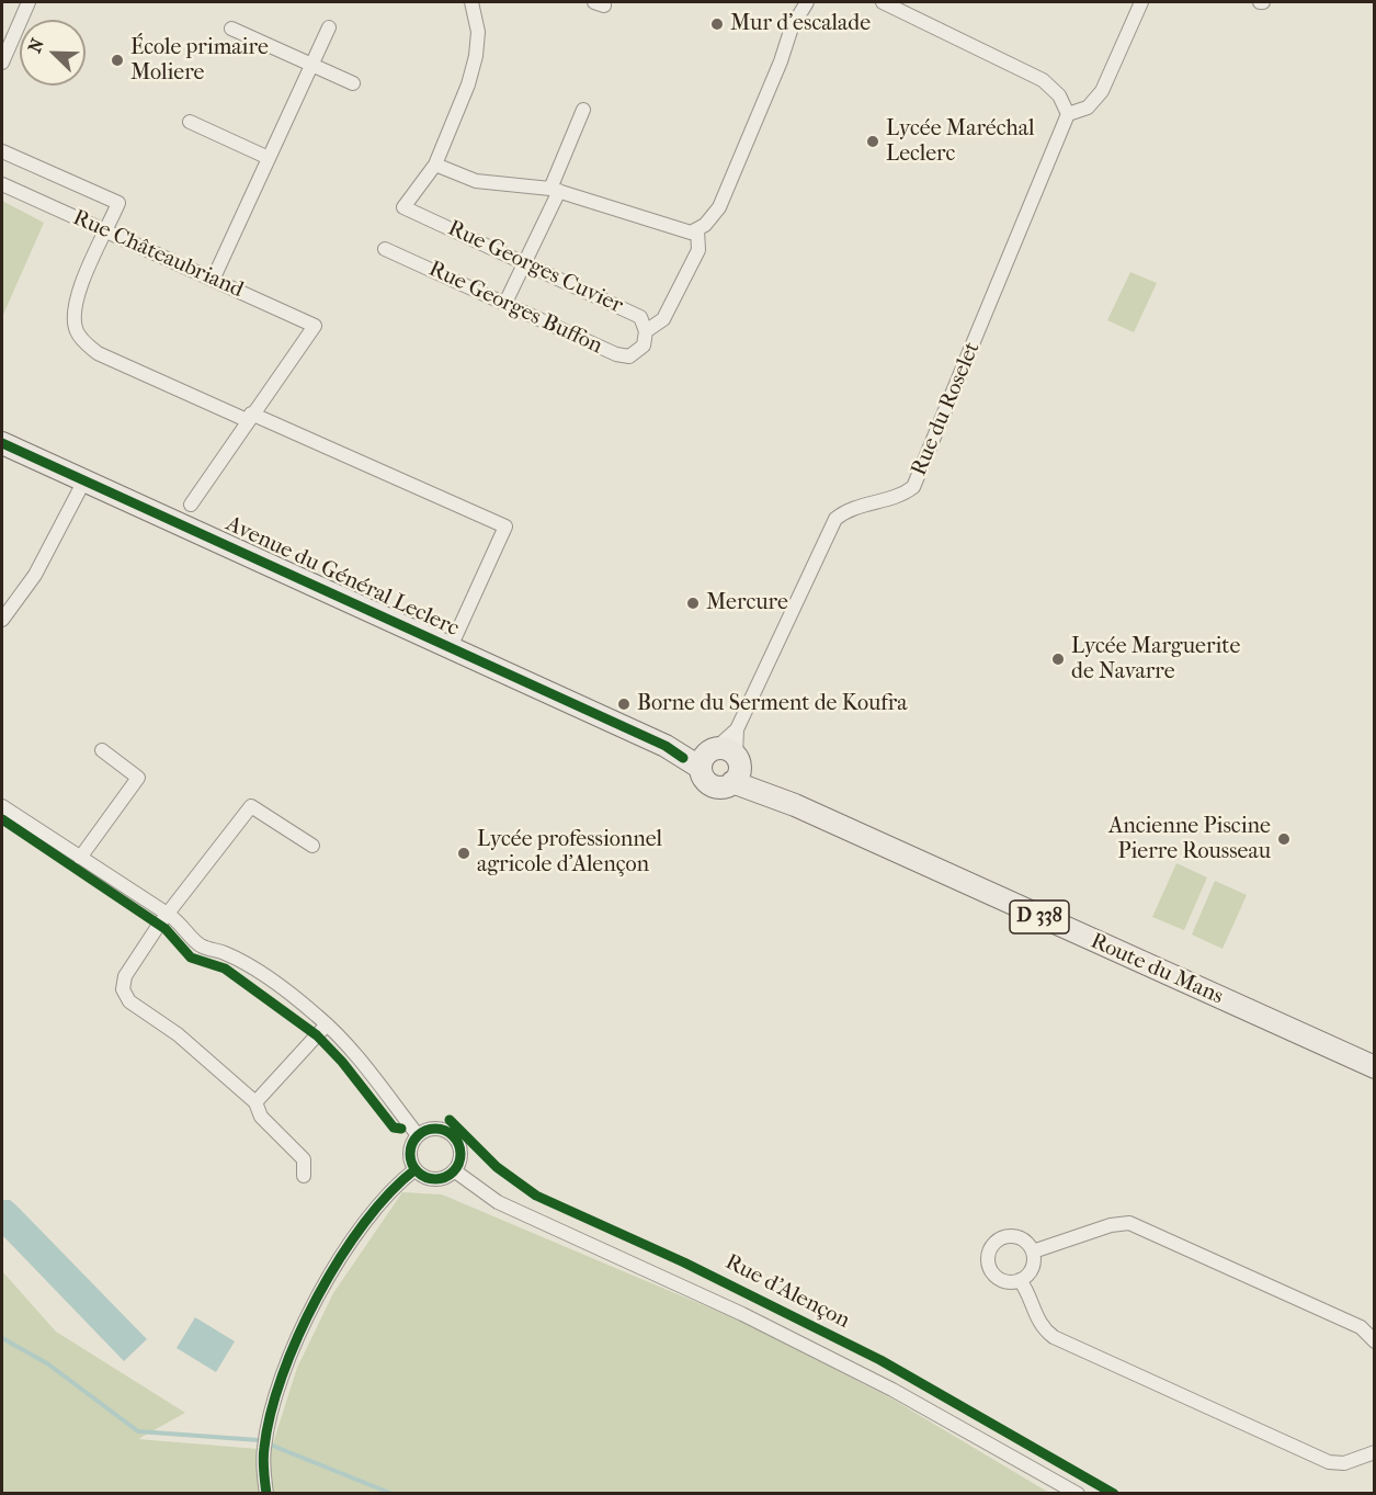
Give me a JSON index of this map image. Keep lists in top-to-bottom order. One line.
{"streets":{"main road":["Avenue du Général Leclerc","D 338","Route du Mans"],"street":["Rue Châteaubriand","Rue Georges Cuvier","Rue Georges Buffon","Rue du Roselet","Rue d'Alençon"]},"crossings":[["Rue Georges Cuvier","Rue Georges Buffon"],["Rue du Roselet","Avenue du Général Leclerc"],["Rue du Roselet","Route du Mans"],["Avenue du Général Leclerc","Route du Mans"]],"places":["Mur d'escalade","École primaire Moliere","Lycée Maréchal Leclerc","Mercure","Lycée Marguerite de Navarre","Borne du Serment de Koufra","Ancienne Piscine Pierre Rousseau","Lycée professionnel agricole d'Alençon"],"north":"top left"}
